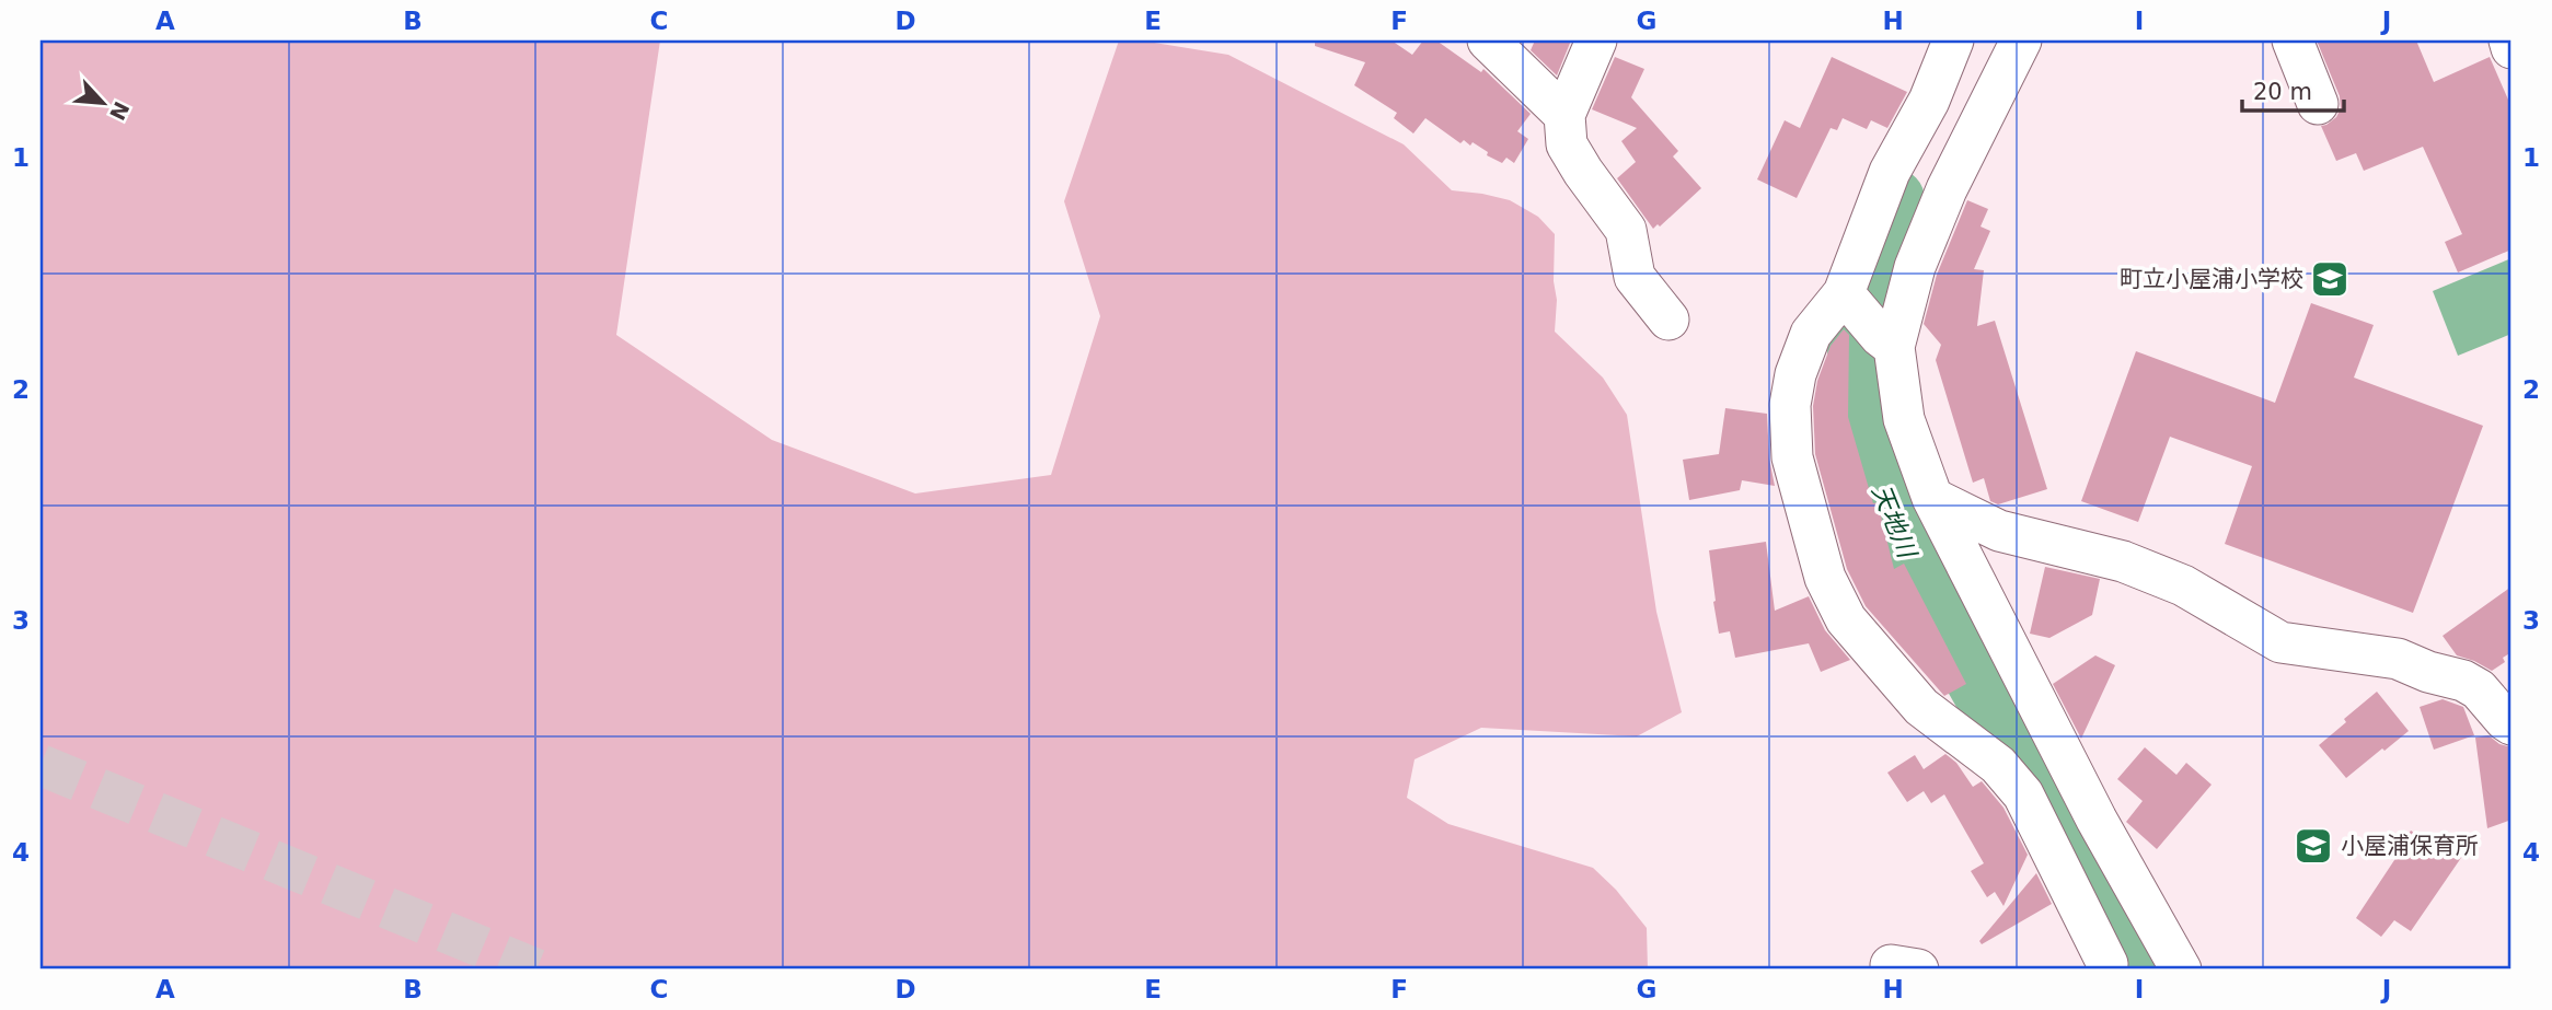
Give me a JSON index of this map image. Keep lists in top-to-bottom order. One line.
{"water":["天地川"],"places":{"school or university":["町立小屋浦小学校","小屋浦保育所"]},"scale_bar":"20 m","north":"bottom right","grid":{"columns":["A","B","C","D","E","F","G","H","I","J"],"rows":["1","2","3","4"]}}
